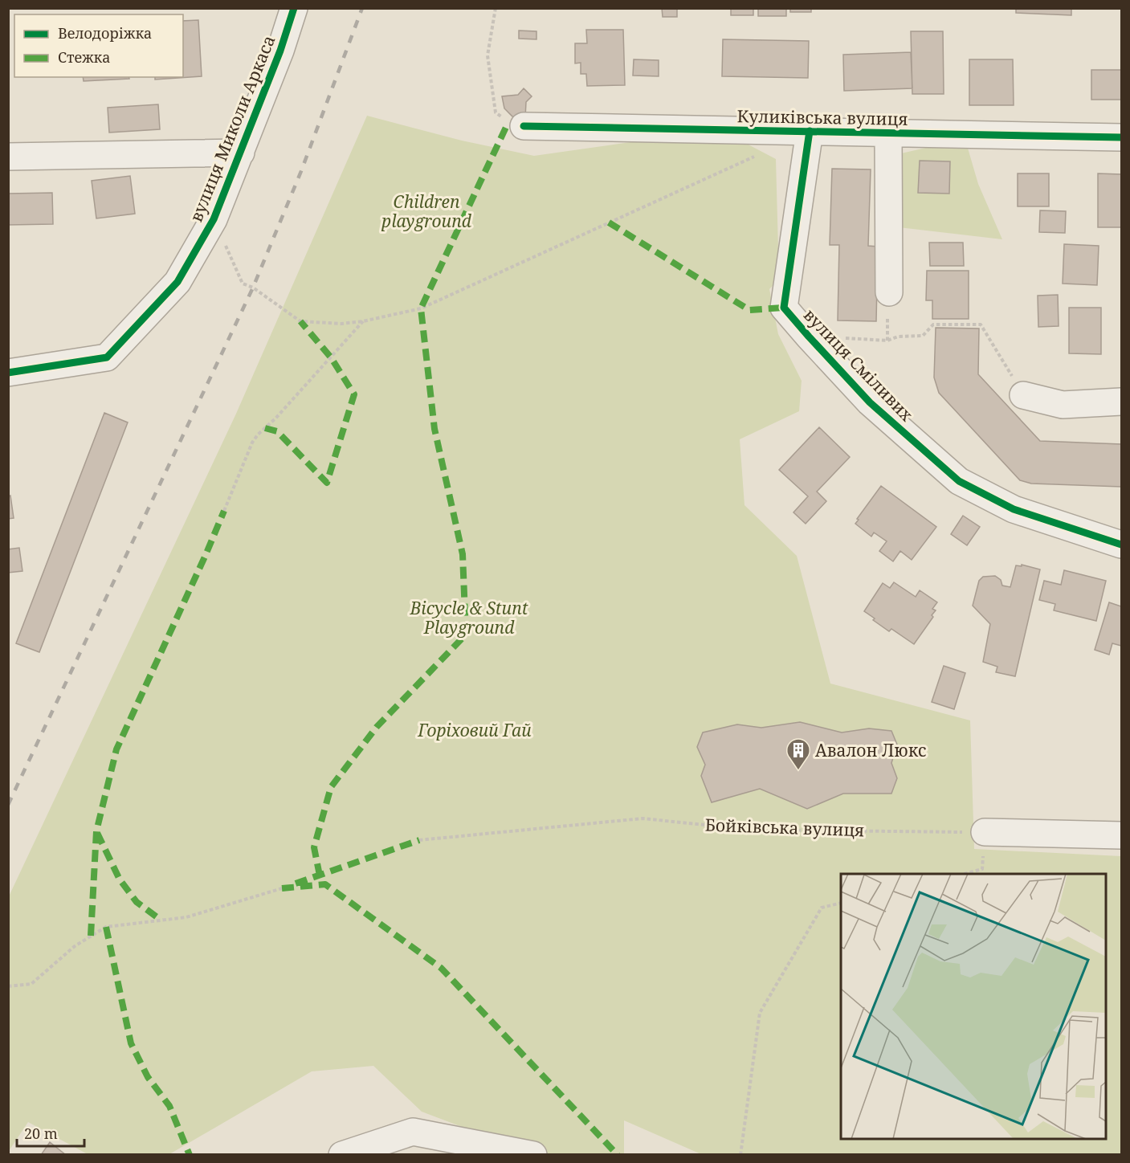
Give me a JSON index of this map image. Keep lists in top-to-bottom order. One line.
{"streets":{"street":["Куликівська вулиця","вулиця Миколи Аркаса","вулиця Сміливих"],"path":["Бойківська вулиця"]},"crossings":[["Куликівська вулиця","вулиця Сміливих"]],"parks":["Children playground","Bicycle & Stunt Playground","Горіховий Гай"],"places":{"building":["Авалон Люкс"]},"legend":["Велодоріжка","Стежка"],"scale_bar":"20 m"}
